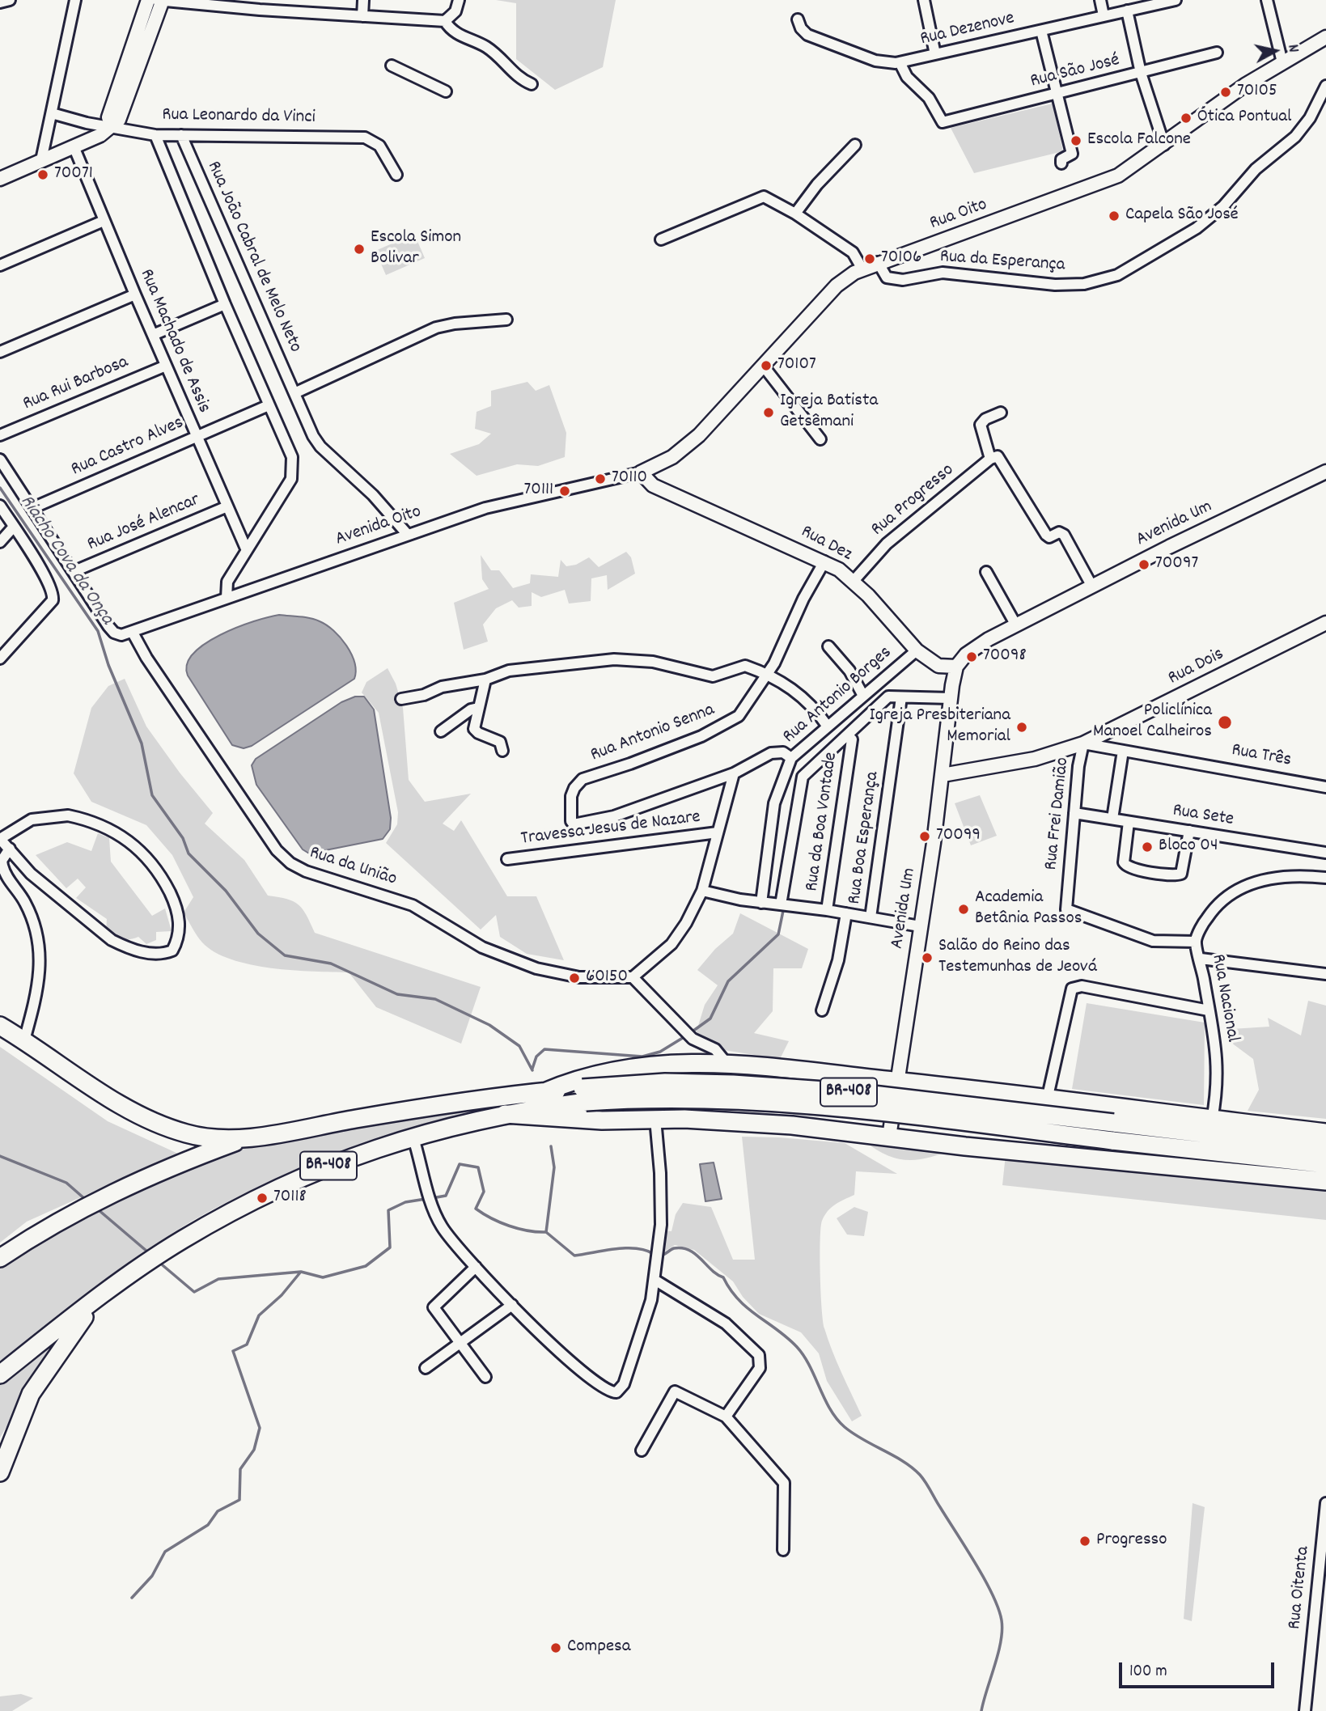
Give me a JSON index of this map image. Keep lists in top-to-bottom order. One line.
{"streets":{"highway":["BR-408"],"street":["Rua Dezenove","Rua São José","Rua Leonardo da Vinci","Rua Oito","Rua João Cabral de Melo Neto","Rua da Esperança","Rua Machado de Assis","Rua Rui Barbosa","Rua Castro Alves","Rua Progresso","Rua José Alencar","Avenida Um","Avenida Oito","Rua Dez","Rua Dois","Rua Antonio Borges","Rua Antonio Senna","Rua Três","Rua Frei Damião","Rua Sete","Rua da Boa Vontade","Travessa Jesus de Nazare","Rua Boa Esperança","Rua da União","Rua Nacional","Rua Oitenta"]},"crossings":[["Rua Dezenove","Rua São José"],["Rua Leonardo da Vinci","Rua João Cabral de Melo Neto"],["Rua Oito","Rua da Esperança"],["Rua Oito","Avenida Oito"],["Rua Oito","Rua Dez"],["Rua João Cabral de Melo Neto","Avenida Oito"],["Rua Machado de Assis","Rua Rui Barbosa"],["Rua Machado de Assis","Rua Castro Alves"],["Rua Machado de Assis","Rua José Alencar"],["Rua Progresso","Rua Dez"],["Avenida Um","Rua Dez"],["Avenida Um","Rua Três"],["Avenida Oito","Rua Dez"],["Avenida Oito","Rua da União"],["Rua Dez","Rua Antonio Borges"],["Rua Dez","Rua Antonio Senna"],["Rua Dois","Rua Três"],["Rua Dois","Rua Frei Damião"],["Rua Três","Rua Frei Damião"],["Rua Frei Damião","Rua Sete"],["Rua Frei Damião","Rua Nacional"]],"water":["Riacho Cova da Onça"],"places":["70105","Ótica Pontual","Escola Falcone","70071","Capela São José","Escola Simon Bolivar","70106","70107","Igreja Batista Getsêmani","70110","70111","70097","70098","Policlínica Manoel Calheiros","Igreja Presbiteriana Memorial","70099","Bloco 04","Academia Betânia Passos","Salão do Reino das Testemunhas de Jeová","60150","70118","Progresso","Compesa"],"scale_bar":"100 m","north":"right"}
